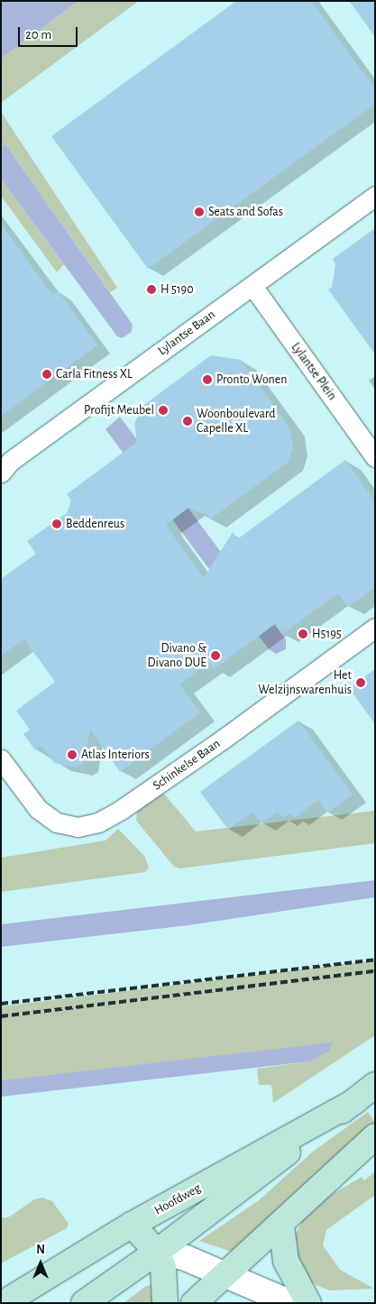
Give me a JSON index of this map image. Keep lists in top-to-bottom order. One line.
{"streets":{"main road":["Hoofdweg"],"street":["Lylantse Baan","Lylantse Plein","Schinkelse Baan"]},"crossings":[["Lylantse Baan","Lylantse Plein"]],"places":["Seats and Sofas","H 5190","Carla Fitness XL","Pronto Wonen","Profijt Meubel","Woonboulevard Capelle XL","Beddenreus","H5195","Divano & Divano DUE","Het Welzijnswarenhuis","Atlas Interiors"],"scale_bar":"20 m","north":"top"}
